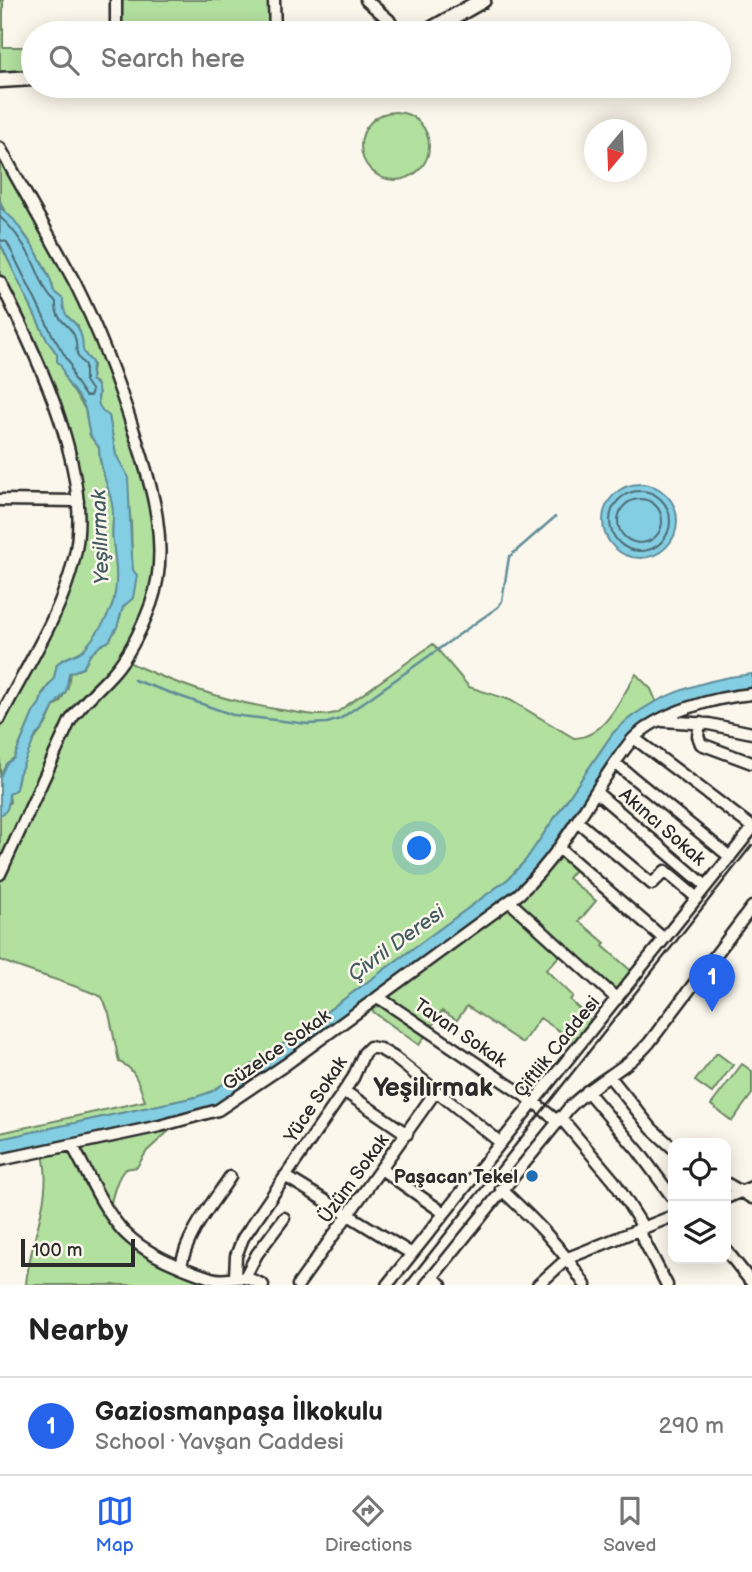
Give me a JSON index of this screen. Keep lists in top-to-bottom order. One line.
{"streets":{"street":["Akıncı Sokak","Tavan Sokak","Çiftlik Caddesi","Güzelce Sokak","Yüce Sokak","Üzüm Sokak"]},"crossings":[["Akıncı Sokak","Çiftlik Caddesi"],["Akıncı Sokak","Güzelce Sokak"],["Tavan Sokak","Çiftlik Caddesi"],["Tavan Sokak","Güzelce Sokak"],["Çiftlik Caddesi","Yüce Sokak"],["Yüce Sokak","Üzüm Sokak"]],"districts":["Yeşilırmak"],"water":["Yeşilırmak","Çivril Deresi"],"places":["Paşacan Tekel"],"scale_bar":"100 m","north":"bottom","page":{"search":"Search here","pins":"1","scale":"100 m","heading":"Nearby","list":[{"mark":"1","name":"Gaziosmanpaşa İlkokulu","note":"School · Yavşan Caddesi","value":"290 m"}],"nav":["Map","Directions","Saved"]}}
